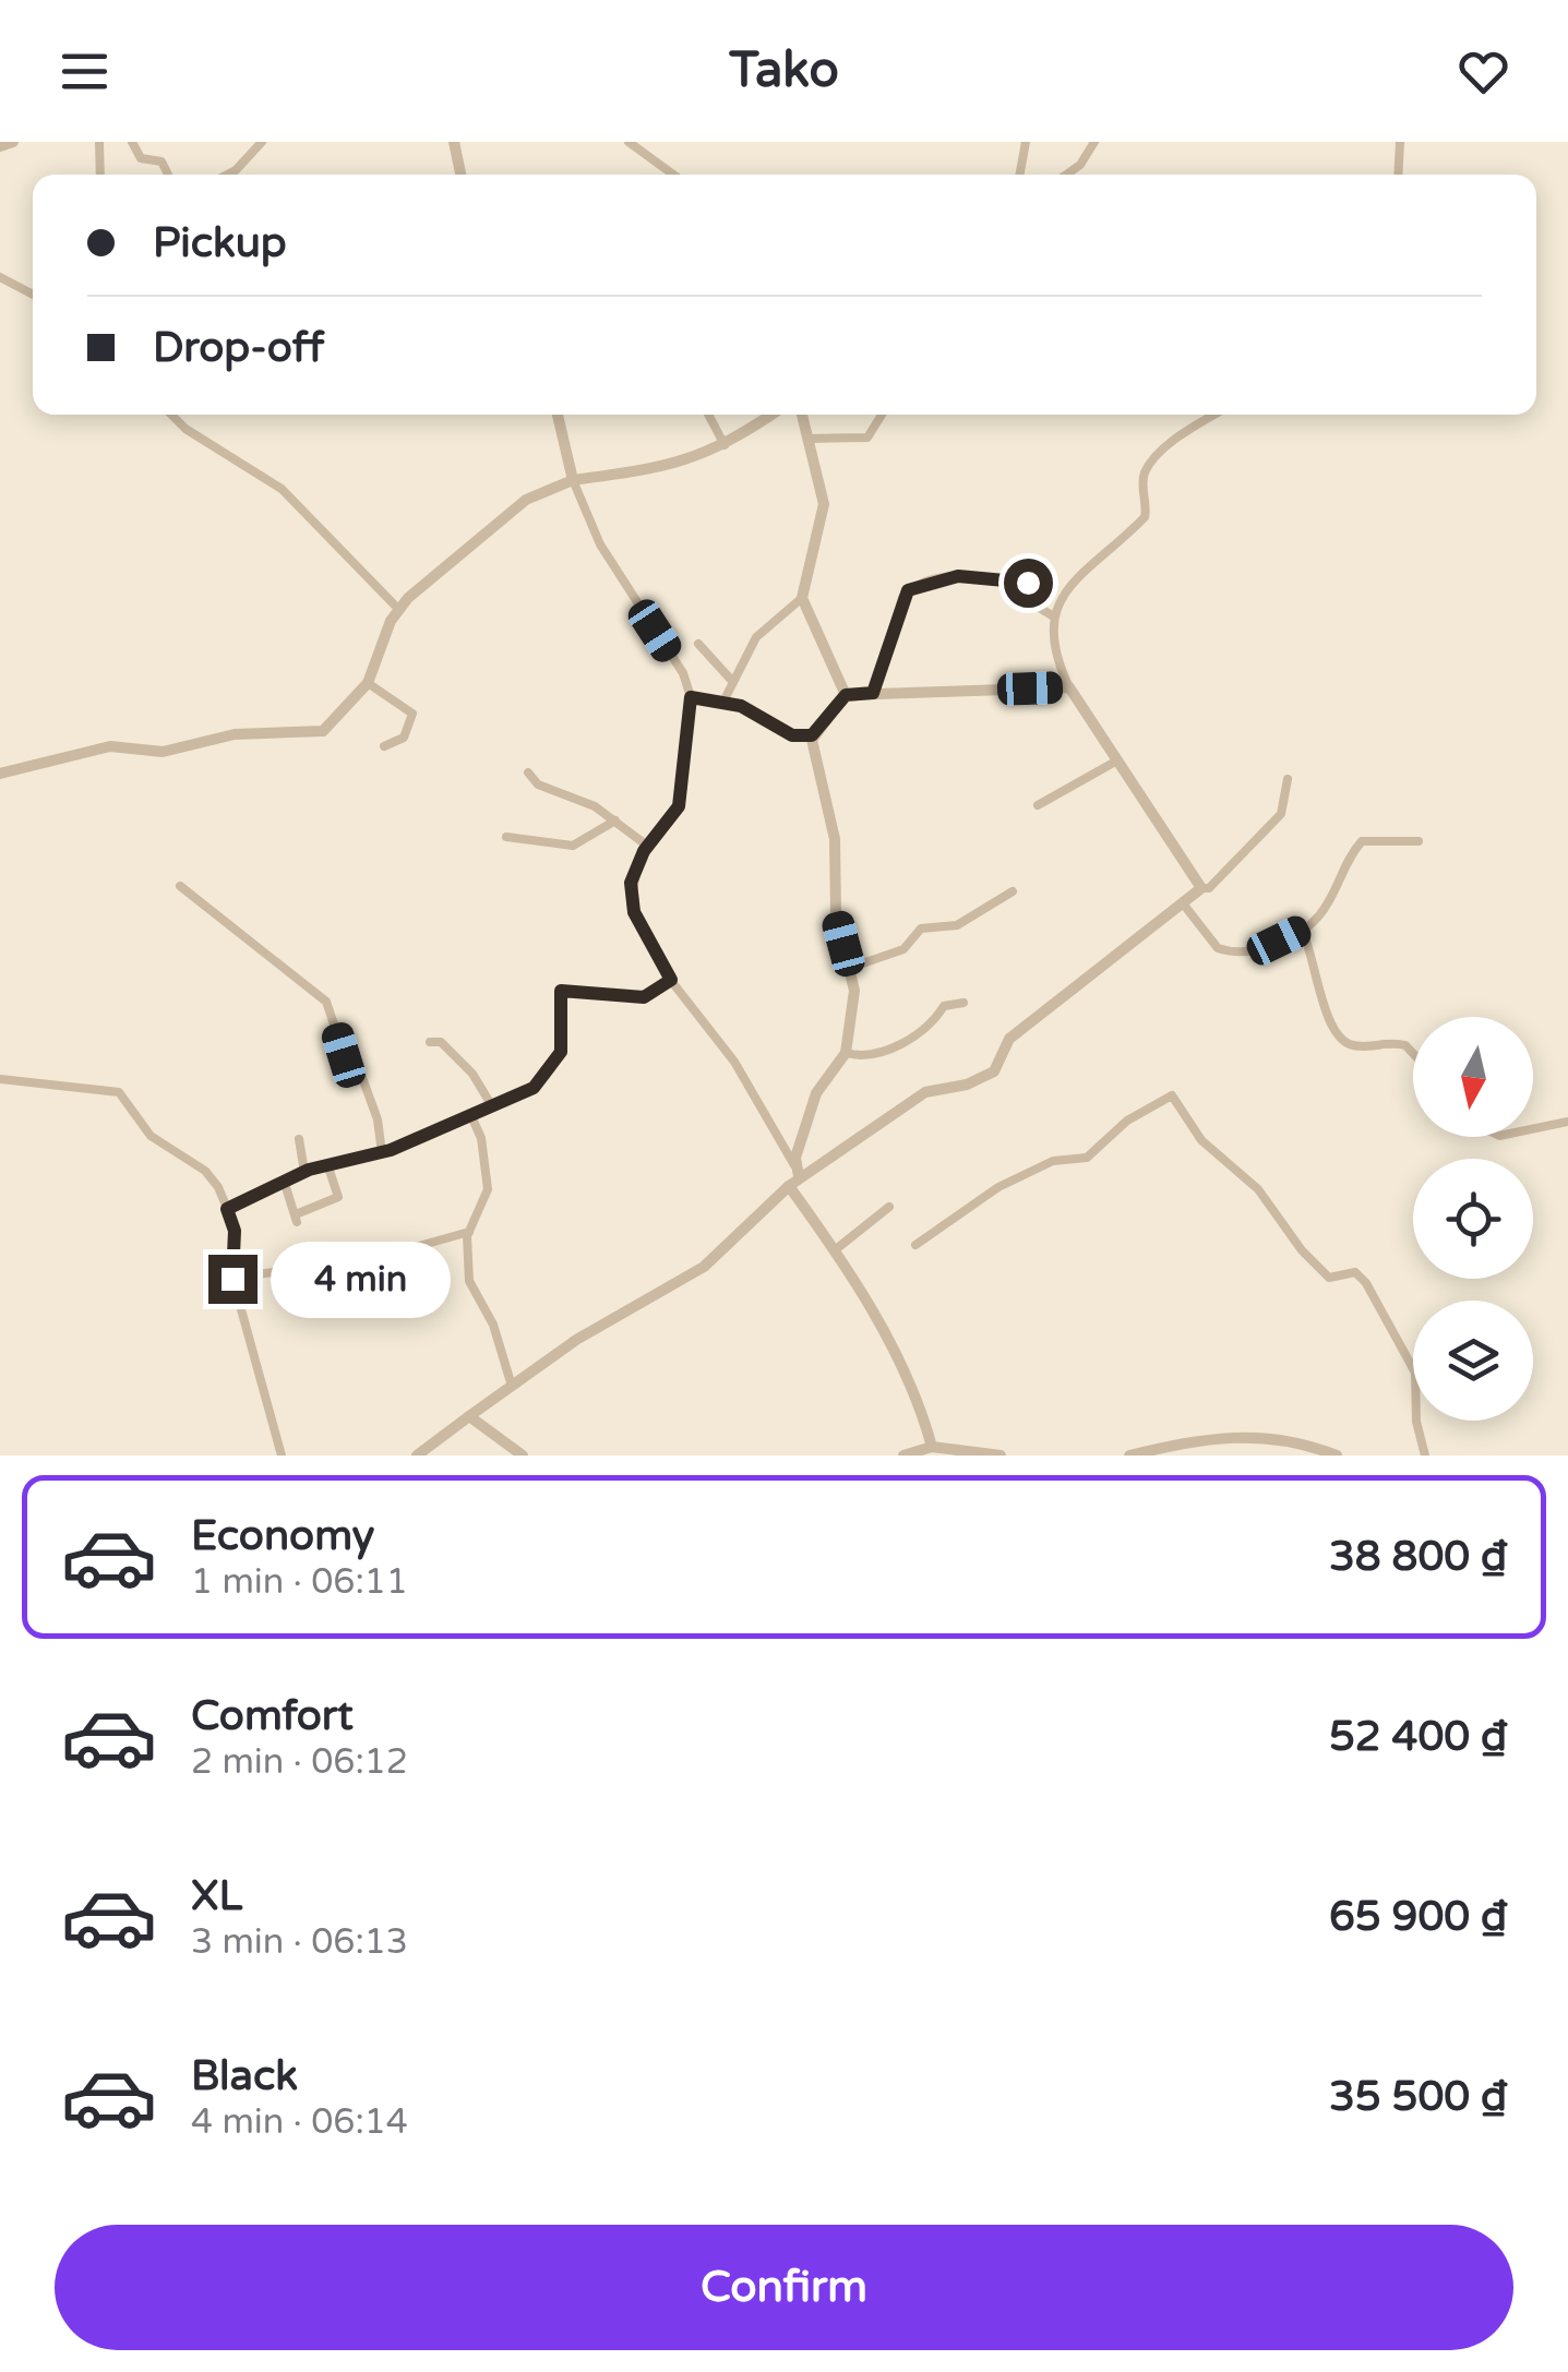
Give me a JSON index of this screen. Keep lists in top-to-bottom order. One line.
{"north":"bottom","page":{"header":"Tako","banner":["Pickup","Drop-off"],"bubble":"4 min","list":[{"name":"Economy","note":"1 min · 06:11","value":"38 800 ₫"},{"name":"Comfort","note":"2 min · 06:12","value":"52 400 ₫"},{"name":"XL","note":"3 min · 06:13","value":"65 900 ₫"},{"name":"Black","note":"4 min · 06:14","value":"35 500 ₫"}],"buttons":"Confirm"}}
